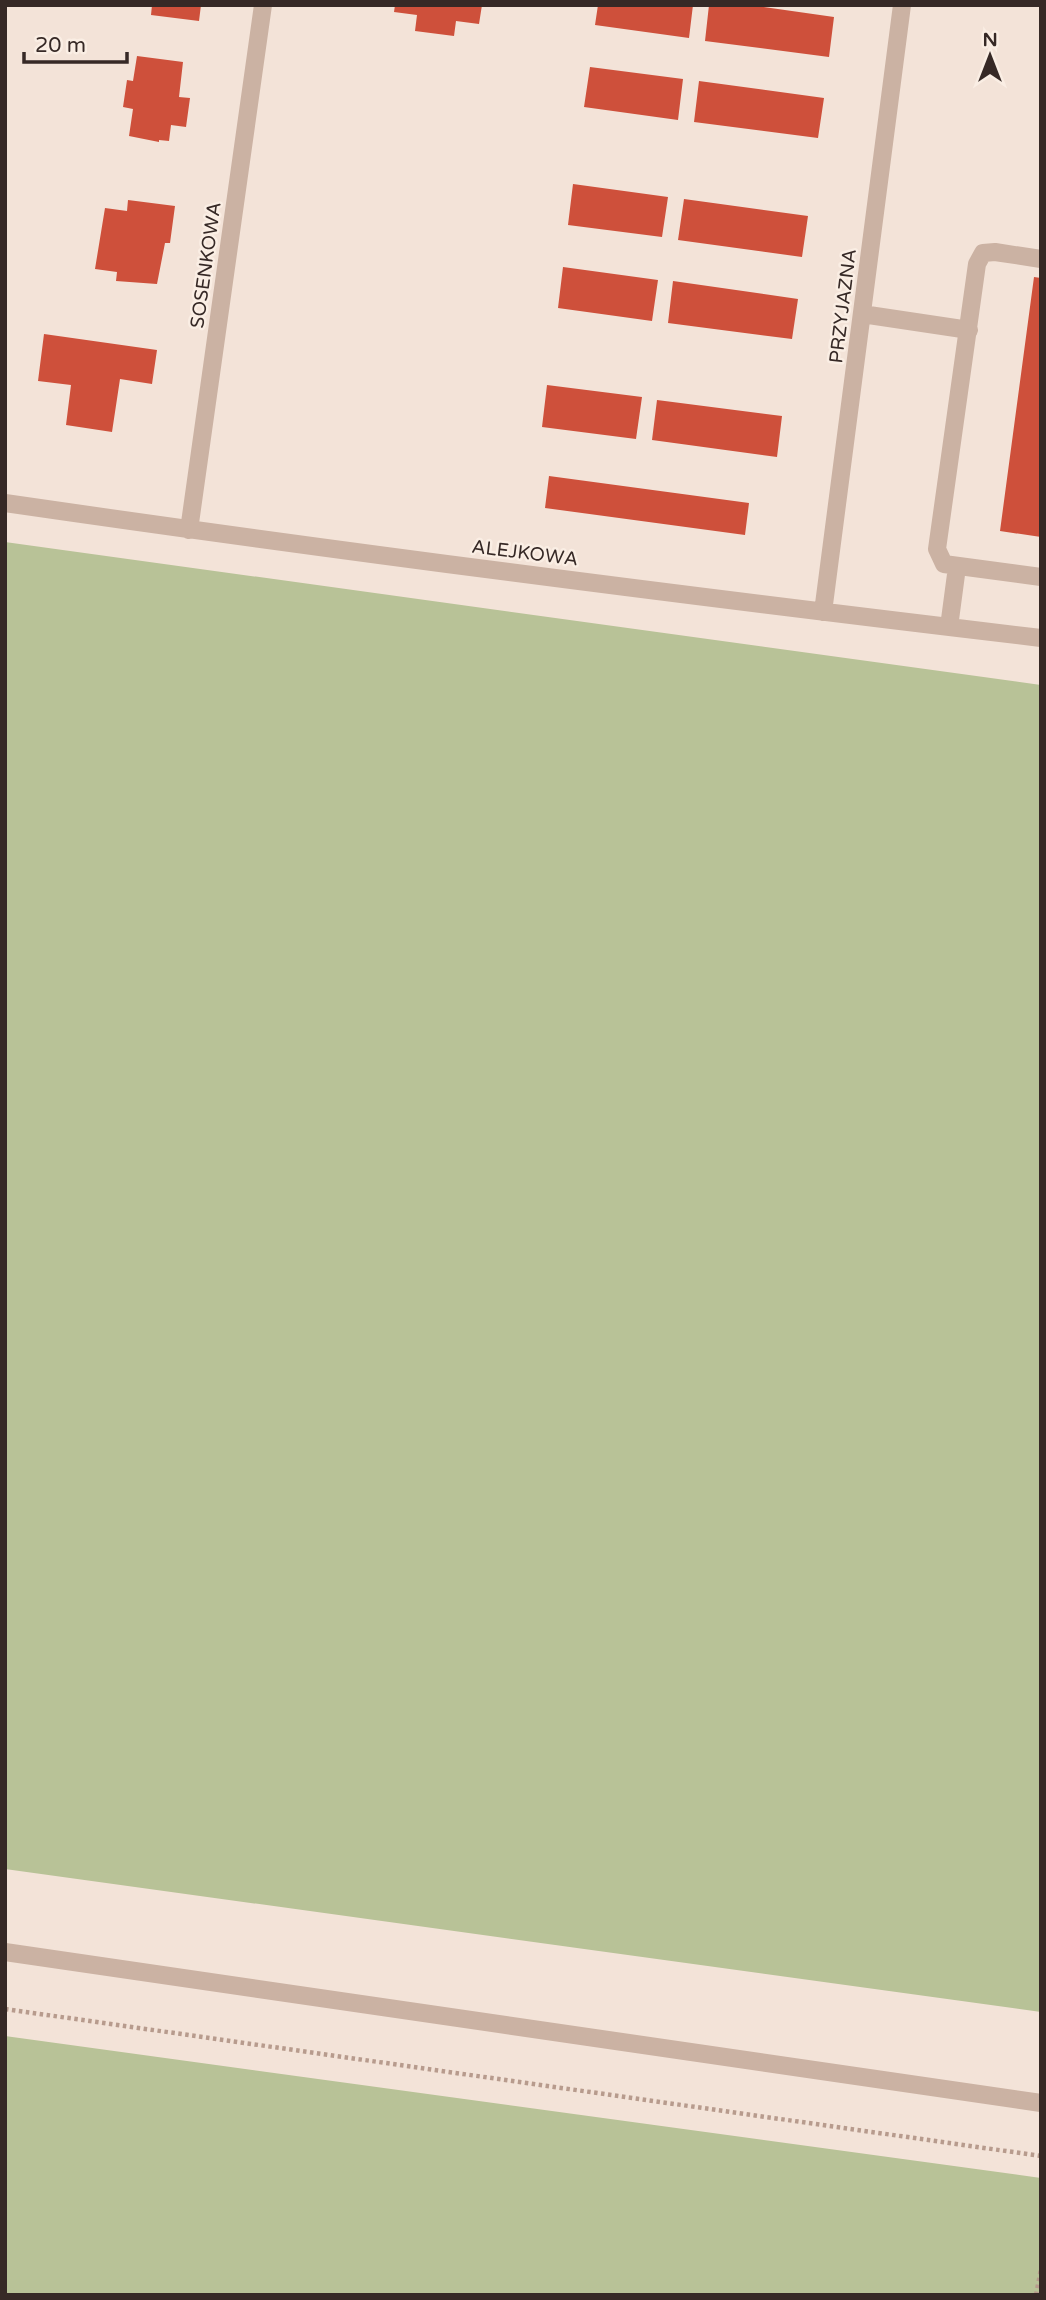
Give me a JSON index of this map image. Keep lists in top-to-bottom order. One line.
{"streets":{"street":["SOSENKOWA","PRZYJAZNA","ALEJKOWA"]},"crossings":[["SOSENKOWA","ALEJKOWA"],["PRZYJAZNA","ALEJKOWA"]],"scale_bar":"20 m","north":"top"}
